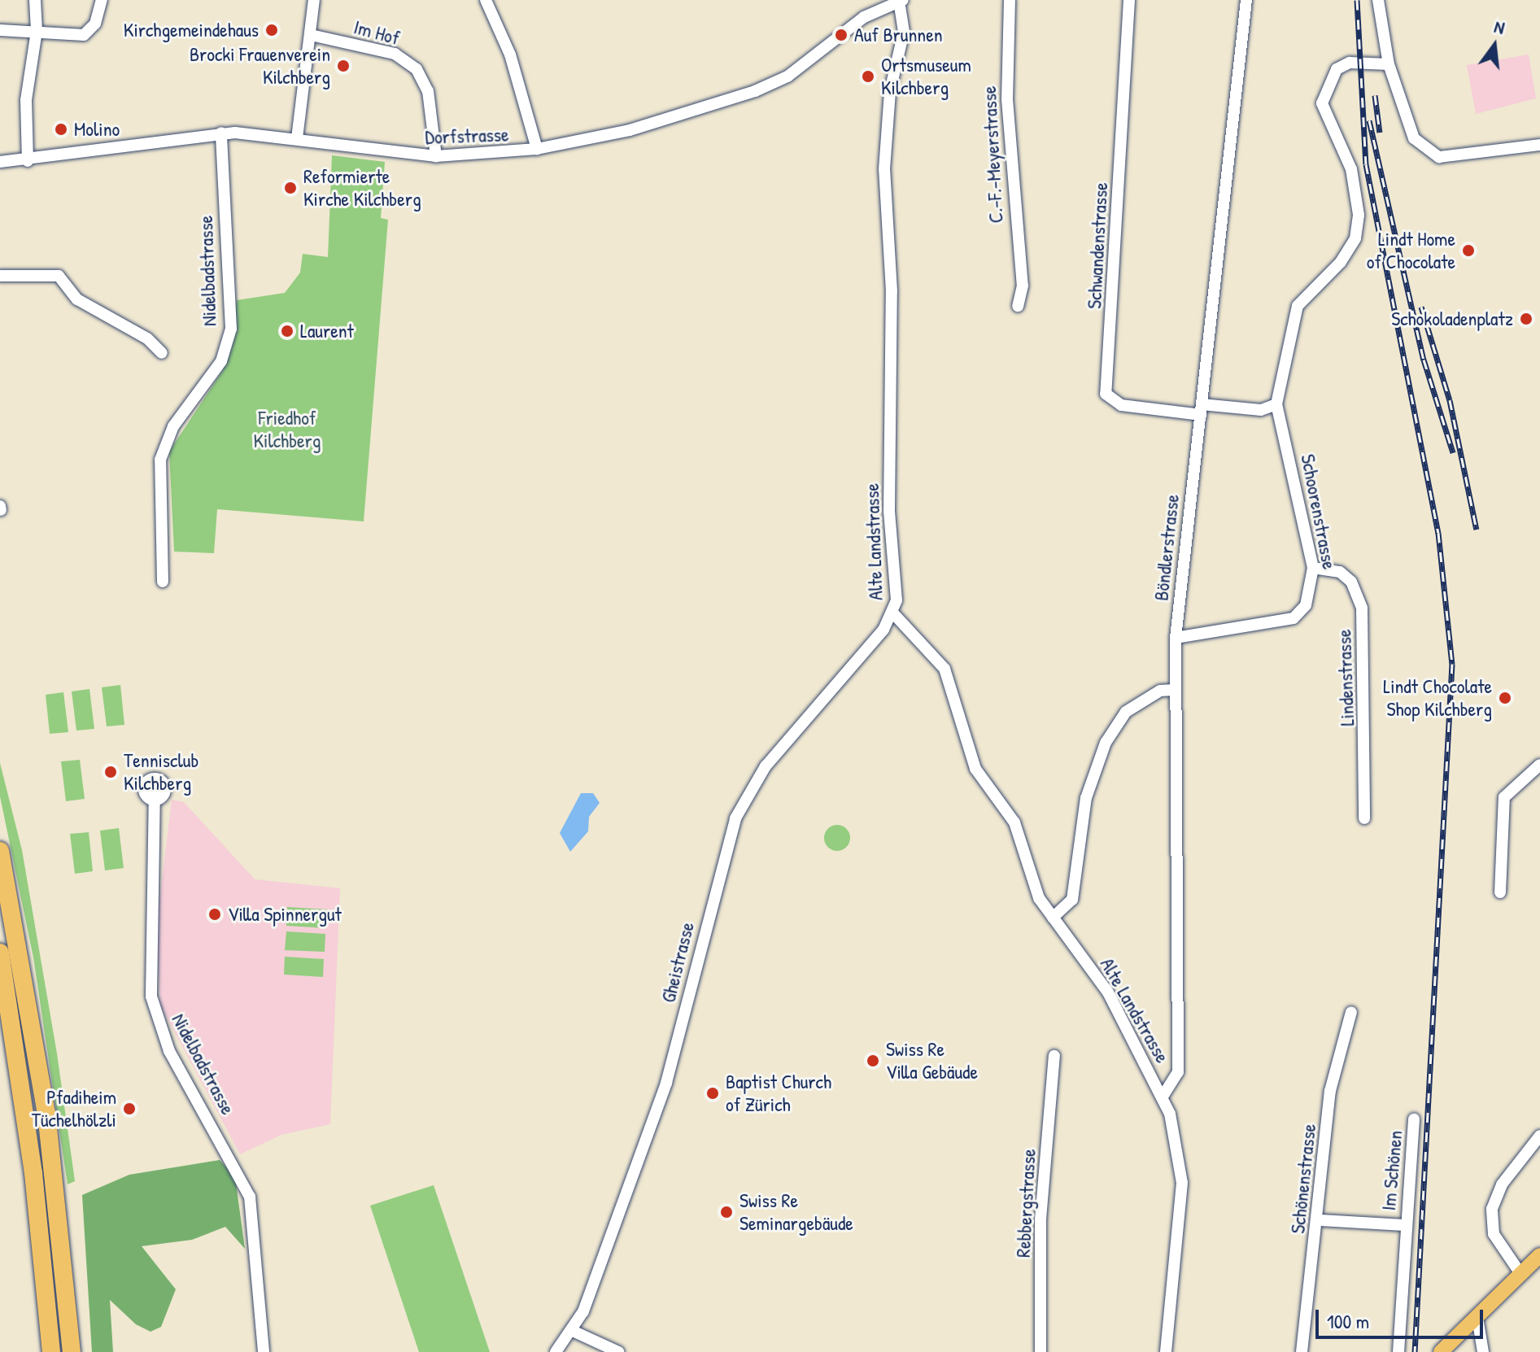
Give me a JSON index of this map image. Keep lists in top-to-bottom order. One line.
{"streets":{"street":["Im Hof","Dorfstrasse","C.-F.-Meyerstrasse","Schwandenstrasse","Nidelbadstrasse","Schoorenstrasse","Alte Landstrasse","Böndlerstrasse","Lindenstrasse","Gheistrasse","Im Schönen","Schönenstrasse","Rebbergstrasse"]},"crossings":[["Im Hof","Dorfstrasse"],["Dorfstrasse","Nidelbadstrasse"],["Dorfstrasse","Alte Landstrasse"],["Schwandenstrasse","Böndlerstrasse"],["Schoorenstrasse","Böndlerstrasse"],["Schoorenstrasse","Lindenstrasse"],["Alte Landstrasse","Böndlerstrasse"],["Alte Landstrasse","Gheistrasse"],["Im Schönen","Schönenstrasse"]],"parks":["Friedhof Kilchberg"],"places":["Kirchgemeindehaus","Auf Brunnen","Brocki Frauenverein Kilchberg","Ortsmuseum Kilchberg","Molino","Reformierte Kirche Kilchberg","Lindt Home of Chocolate","Schokoladenplatz","Laurent","Lindt Chocolate Shop Kilchberg","Tennisclub Kilchberg","Villa Spinnergut","Swiss Re Villa Gebäude","Baptist Church of Zürich","Pfadiheim Tüchelhölzli","Swiss Re Seminargebäude"],"scale_bar":"100 m","north":"top"}
